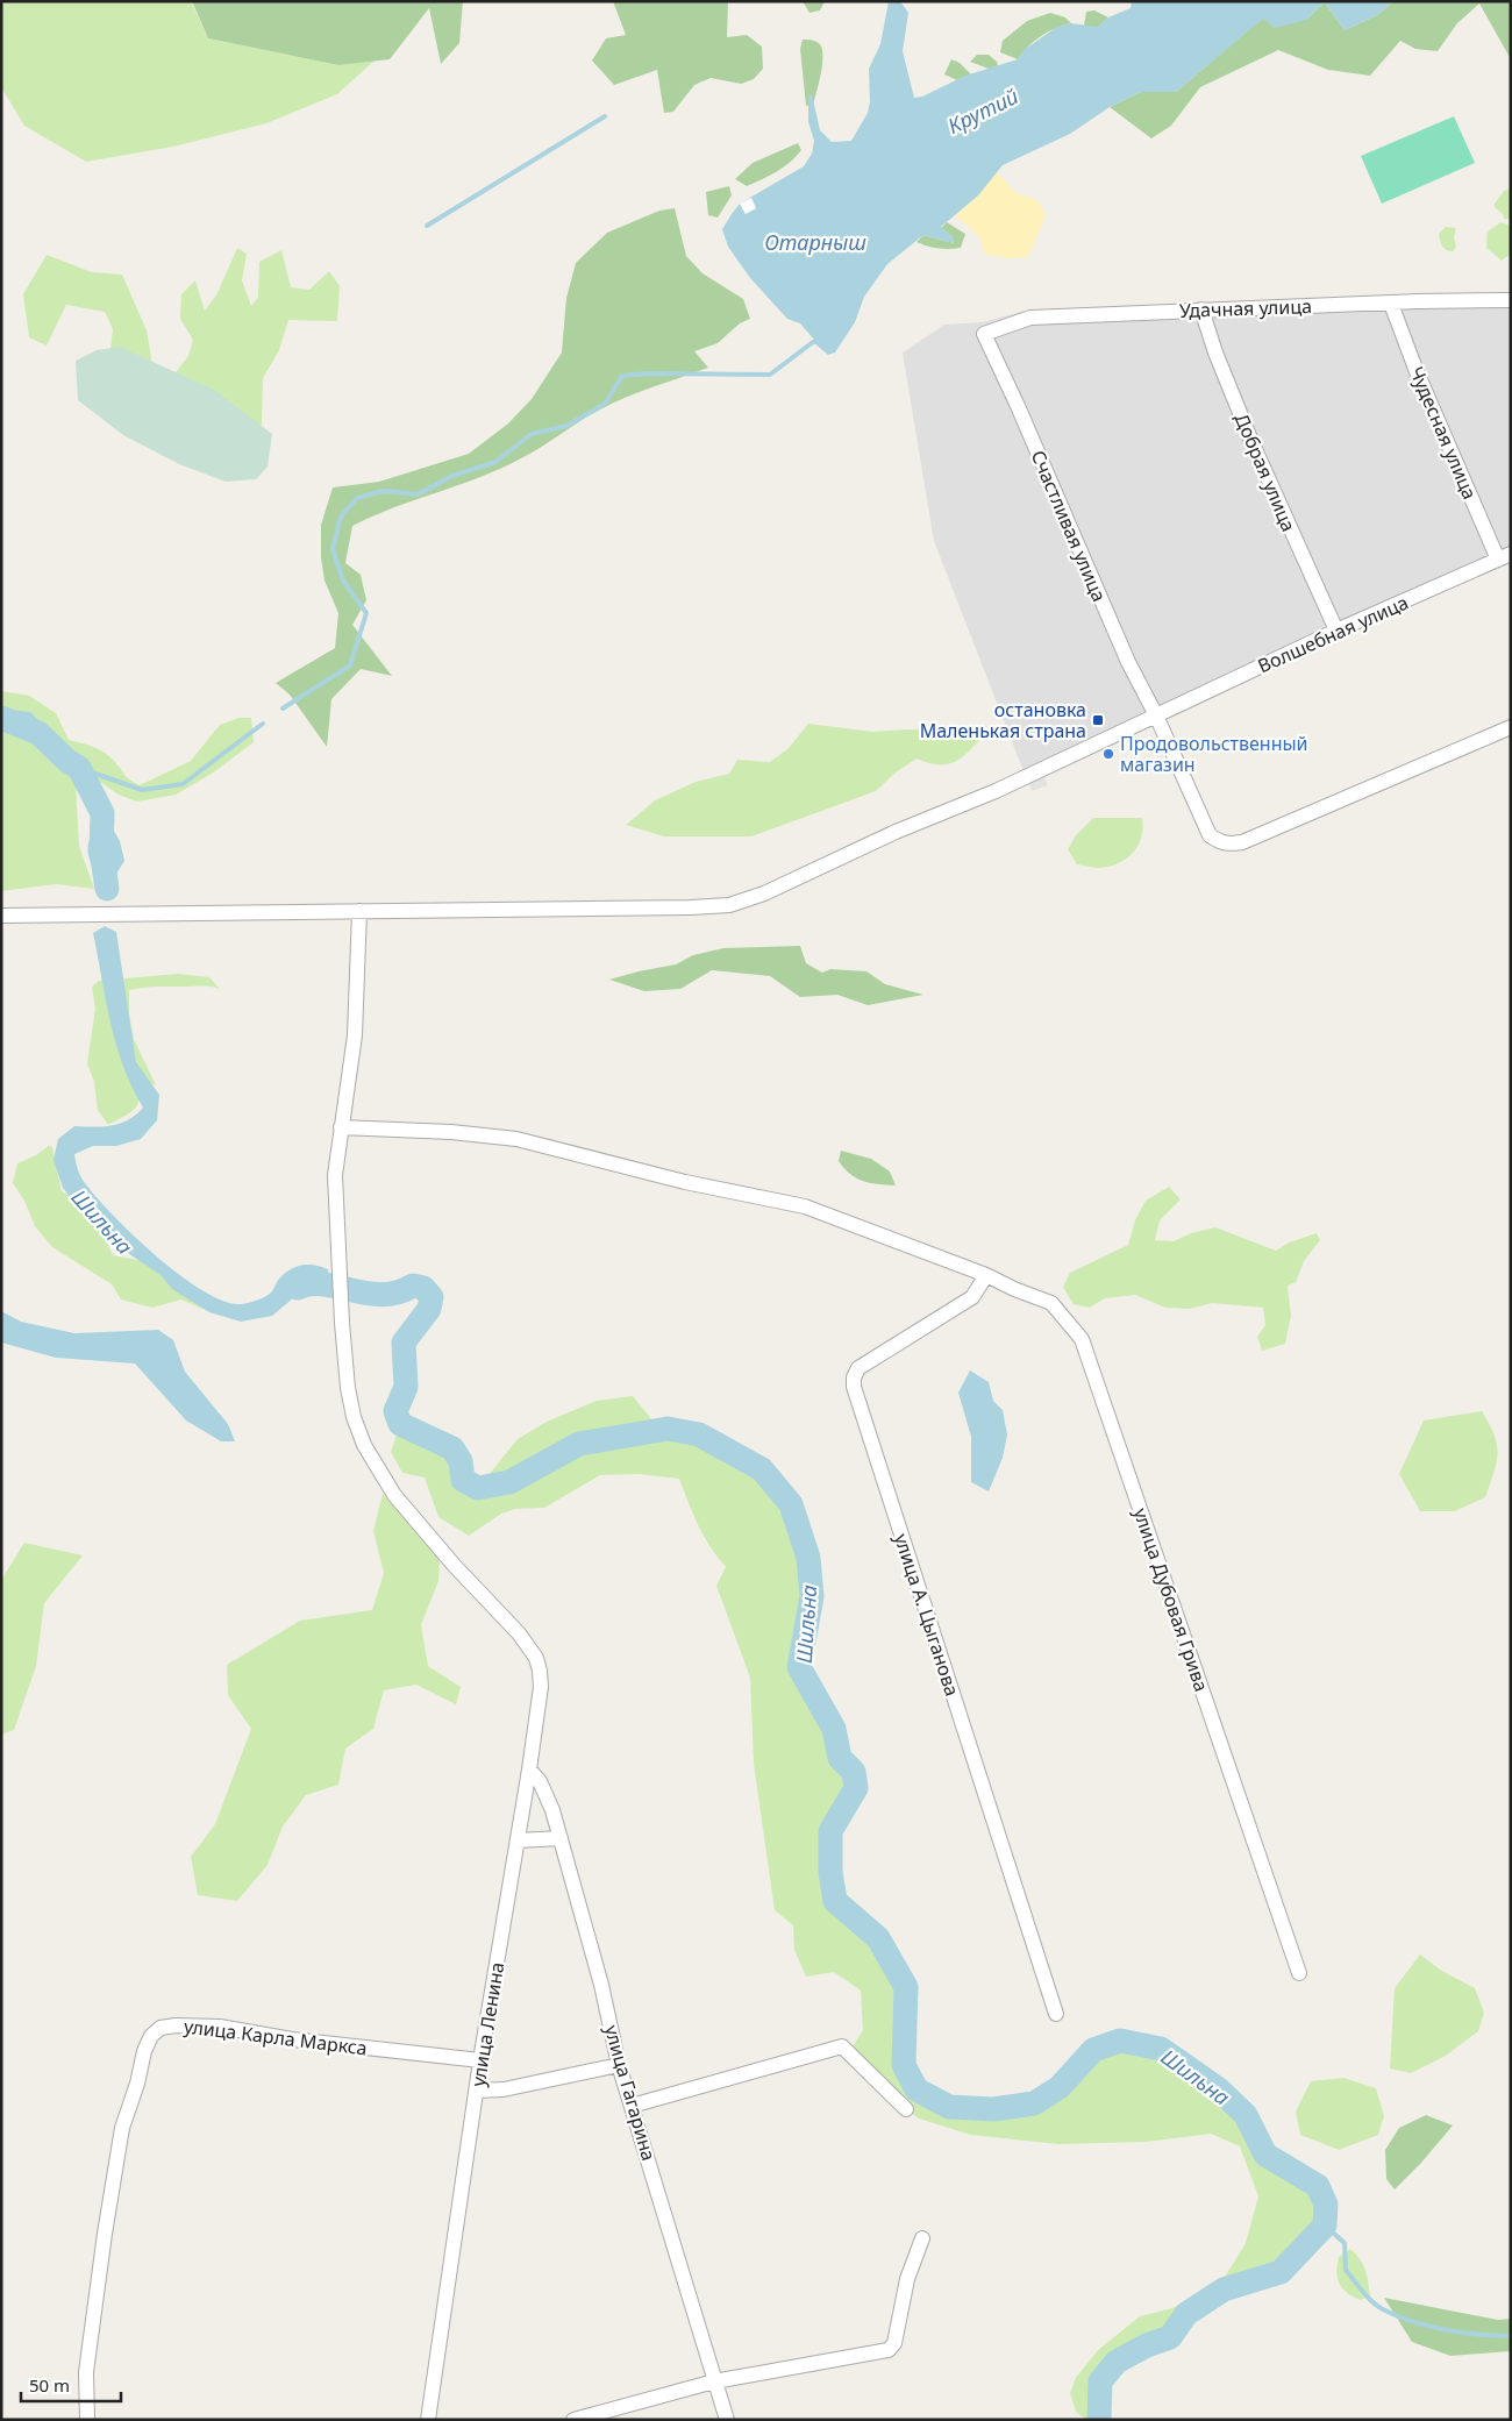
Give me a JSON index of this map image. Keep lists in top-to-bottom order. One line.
{"streets":{"street":["Удачная улица","Чудесная улица","Добрая улица","Счастливая улица","Волшебная улица","улица Дубовая Грива","улица А. Цыганова","улица Ленина","улица Карла Маркса","улица Гагарина"]},"crossings":[["Удачная улица","Чудесная улица"],["Удачная улица","Добрая улица"],["Удачная улица","Счастливая улица"],["Чудесная улица","Волшебная улица"],["Добрая улица","Волшебная улица"],["Счастливая улица","Волшебная улица"],["Волшебная улица","улица Ленина"],["улица Дубовая Грива","улица А. Цыганова"],["улица Дубовая Грива","улица Ленина"],["улица Ленина","улица Карла Маркса"],["улица Ленина","улица Гагарина"]],"water":["Крутий","Отарныш","Шильна"],"places":{"transit":["остановка Маленькая страна"],"other":["Продовольственный магазин"]},"scale_bar":"50 m"}
